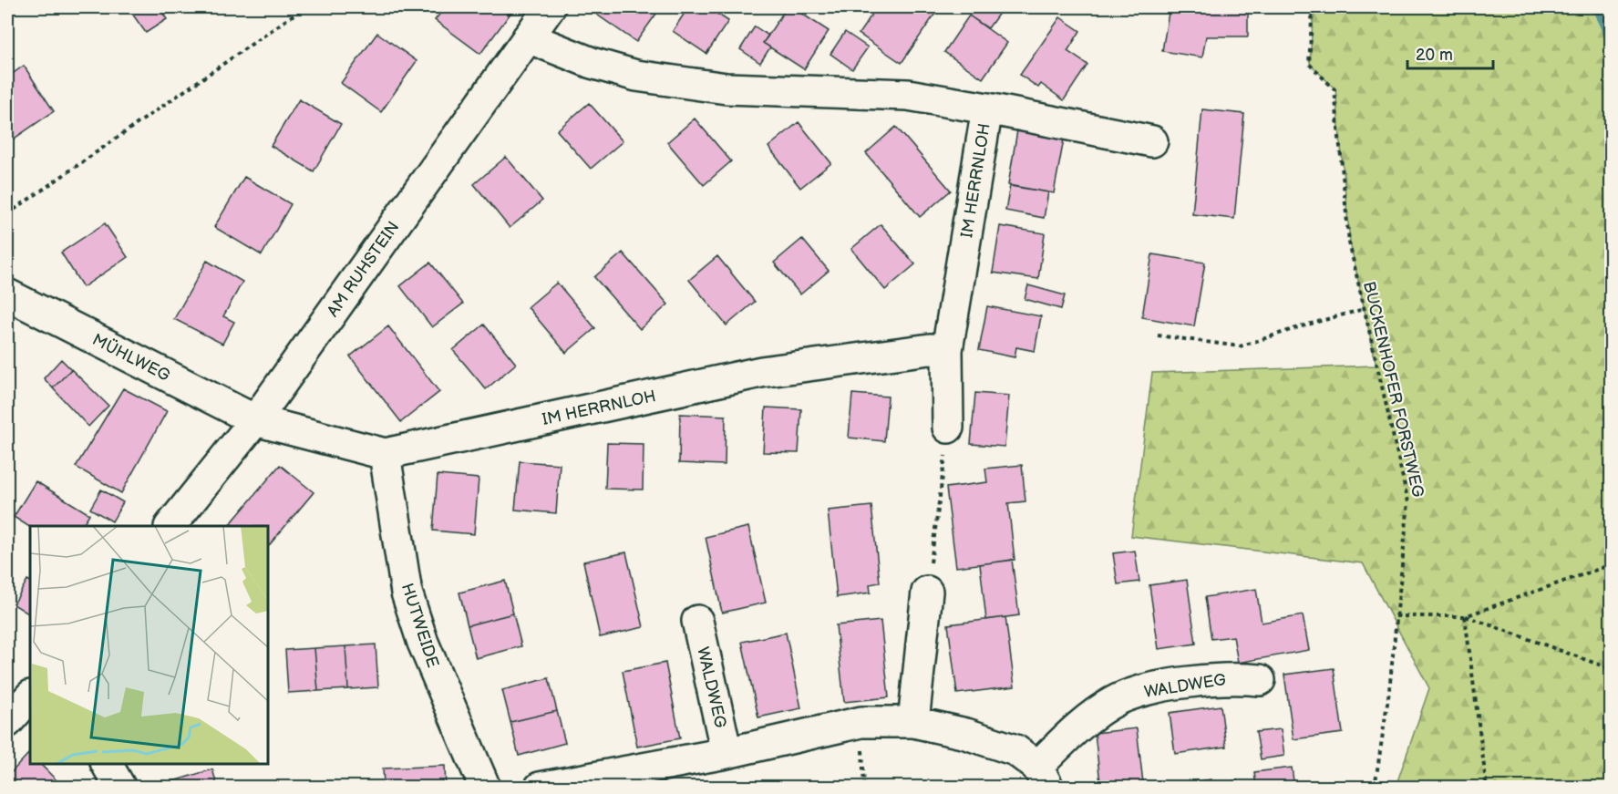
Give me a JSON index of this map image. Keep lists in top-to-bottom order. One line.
{"streets":{"street":["IM HERRNLOH","AM RUHSTEIN","MÜHLWEG","HUTWEIDE","WALDWEG"],"path":["BUCKENHOFER FORSTWEG"]},"crossings":[["IM HERRNLOH","AM RUHSTEIN"],["IM HERRNLOH","MÜHLWEG"],["IM HERRNLOH","HUTWEIDE"],["AM RUHSTEIN","MÜHLWEG"]],"scale_bar":"20 m"}
